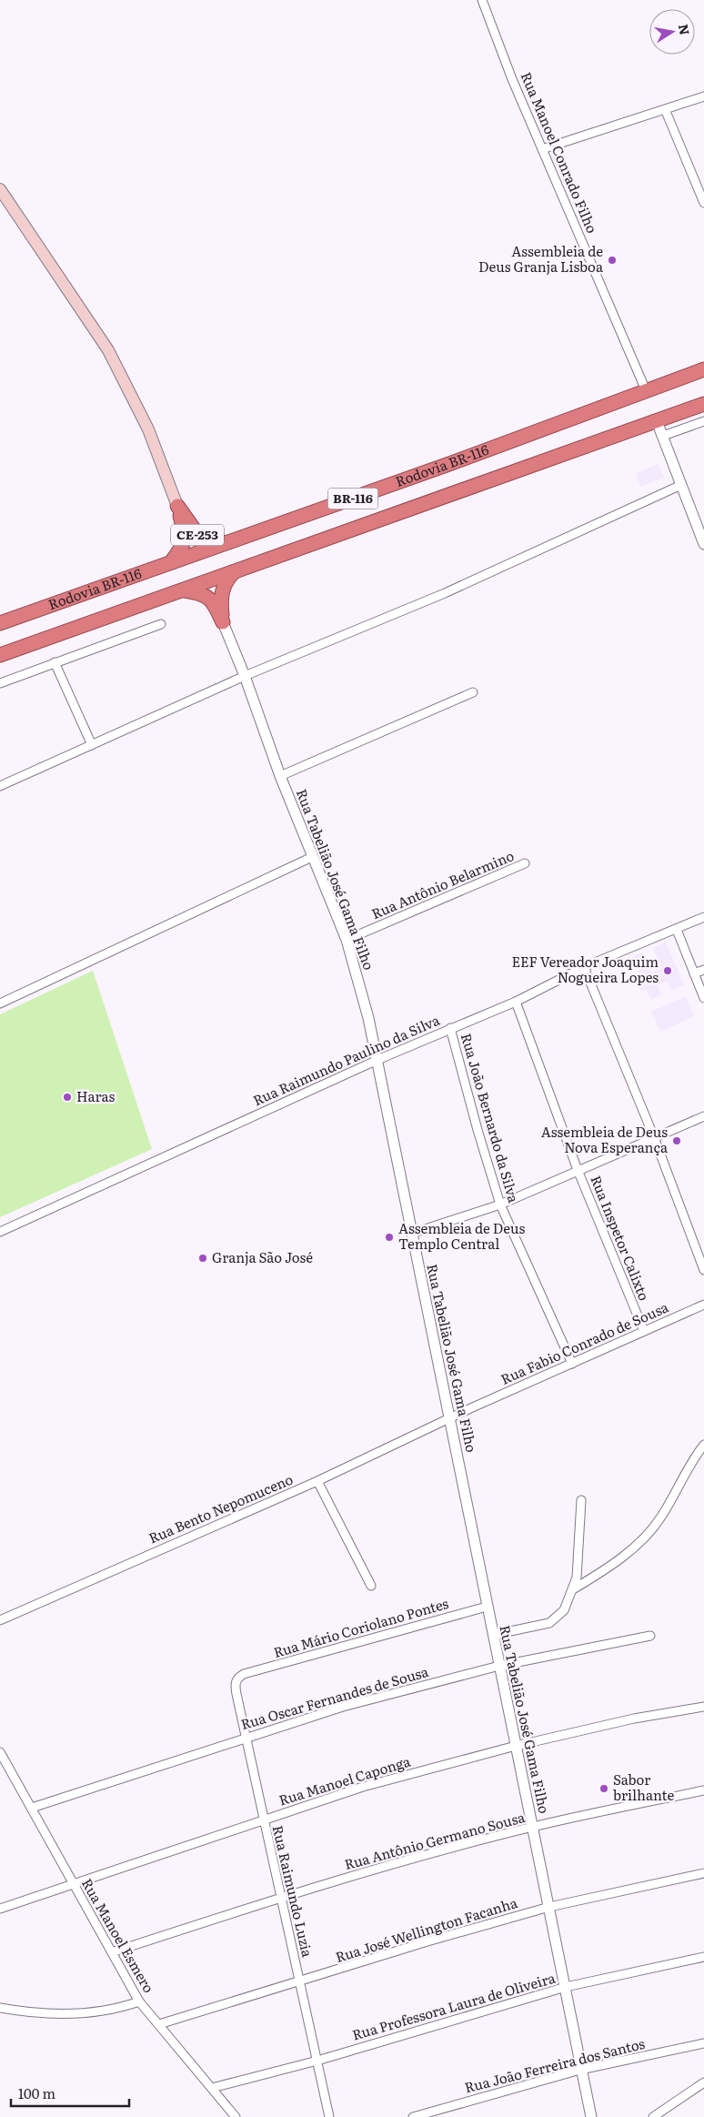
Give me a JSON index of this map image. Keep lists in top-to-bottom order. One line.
{"streets":{"highway":["Rodovia BR-116","BR-116","CE-253"],"street":["Rua Manoel Conrado Filho","Rua Tabelião José Gama Filho","Rua Antônio Belarmino","Rua Raimundo Paulino da Silva","Rua João Bernardo da Silva","Rua Inspetor Calixto","Rua Fabio Conrado de Sousa","Rua Bento Nepomuceno","Rua Mário Coriolano Pontes","Rua Oscar Fernandes de Sousa","Rua Manoel Caponga","Rua Antônio Germano Sousa","Rua Raimundo Luzia","Rua José Wellington Facanha","Rua Manoel Esmero","Rua Professora Laura de Oliveira","Rua João Ferreira dos Santos"]},"crossings":[["Rua Manoel Conrado Filho","Rodovia BR-116"],["Rodovia BR-116","CE-253"],["Rua Tabelião José Gama Filho","Rua Antônio Belarmino"],["Rua Tabelião José Gama Filho","Rua Raimundo Paulino da Silva"],["Rua Tabelião José Gama Filho","Rua Fabio Conrado de Sousa"],["Rua Tabelião José Gama Filho","Rua Bento Nepomuceno"],["Rua Tabelião José Gama Filho","Rua Mário Coriolano Pontes"],["Rua Tabelião José Gama Filho","Rua Oscar Fernandes de Sousa"],["Rua Tabelião José Gama Filho","Rua Manoel Caponga"],["Rua Tabelião José Gama Filho","Rua Antônio Germano Sousa"],["Rua Tabelião José Gama Filho","Rua José Wellington Facanha"],["Rua Tabelião José Gama Filho","Rua Professora Laura de Oliveira"],["Rua Tabelião José Gama Filho","Rua João Ferreira dos Santos"],["Rua Raimundo Paulino da Silva","Rua João Bernardo da Silva"],["Rua Raimundo Paulino da Silva","Rua Inspetor Calixto"],["Rua João Bernardo da Silva","Rua Fabio Conrado de Sousa"],["Rua Inspetor Calixto","Rua Fabio Conrado de Sousa"],["Rua Fabio Conrado de Sousa","Rua Bento Nepomuceno"],["Rua Mário Coriolano Pontes","Rua Raimundo Luzia"],["Rua Oscar Fernandes de Sousa","Rua Raimundo Luzia"],["Rua Oscar Fernandes de Sousa","Rua Manoel Esmero"],["Rua Manoel Caponga","Rua Raimundo Luzia"],["Rua Manoel Caponga","Rua Manoel Esmero"],["Rua Antônio Germano Sousa","Rua Raimundo Luzia"],["Rua Antônio Germano Sousa","Rua Manoel Esmero"],["Rua Raimundo Luzia","Rua José Wellington Facanha"],["Rua Raimundo Luzia","Rua Professora Laura de Oliveira"],["Rua José Wellington Facanha","Rua Manoel Esmero"],["Rua Manoel Esmero","Rua Professora Laura de Oliveira"]],"places":["Assembleia de Deus Granja Lisboa","EEF Vereador Joaquim Nogueira Lopes","Haras","Assembleia de Deus Nova Esperança","Assembleia de Deus Templo Central","Granja São José","Sabor brilhante"],"scale_bar":"100 m","north":"right"}
